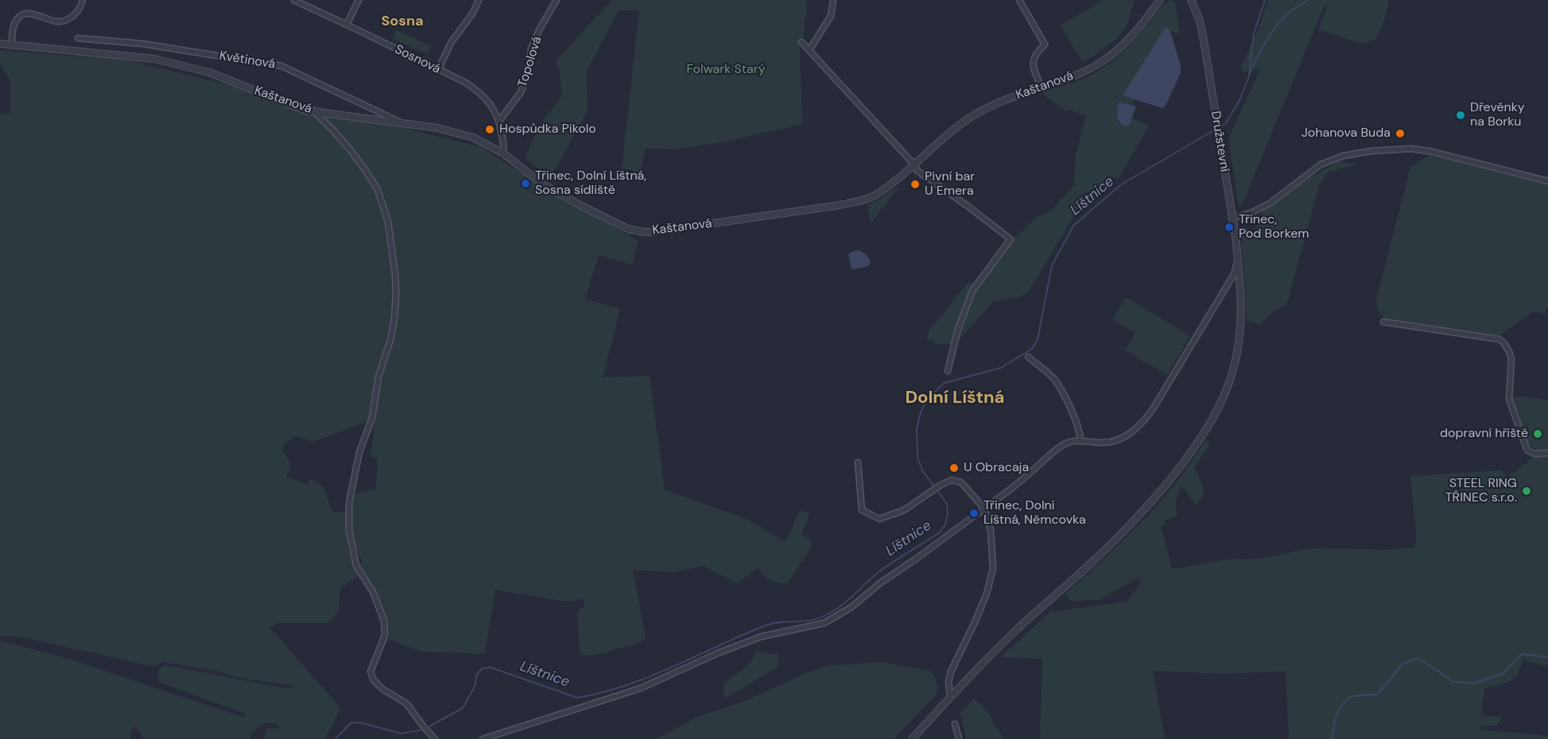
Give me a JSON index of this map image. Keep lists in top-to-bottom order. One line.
{"streets":{"street":["Sosnová","Květinová","Topolová","Kaštanová","Družstevní"]},"crossings":[["Sosnová","Topolová"],["Sosnová","Kaštanová"],["Květinová","Kaštanová"]],"districts":["Sosna","Dolní Líštná"],"water":["Líštnice"],"parks":["Folwark Starý"],"places":["Dřevěnky na Borku","Hospůdka Pikolo","Johanova Buda","Třinec, Dolní Líštná, Sosna sídliště","Pivní bar U Emera","Třinec, Pod Borkem","dopravní hřiště","U Obracaja","STEEL RING TŘINEC s.r.o.","Třinec, Dolní Líštná, Němcovka"]}
